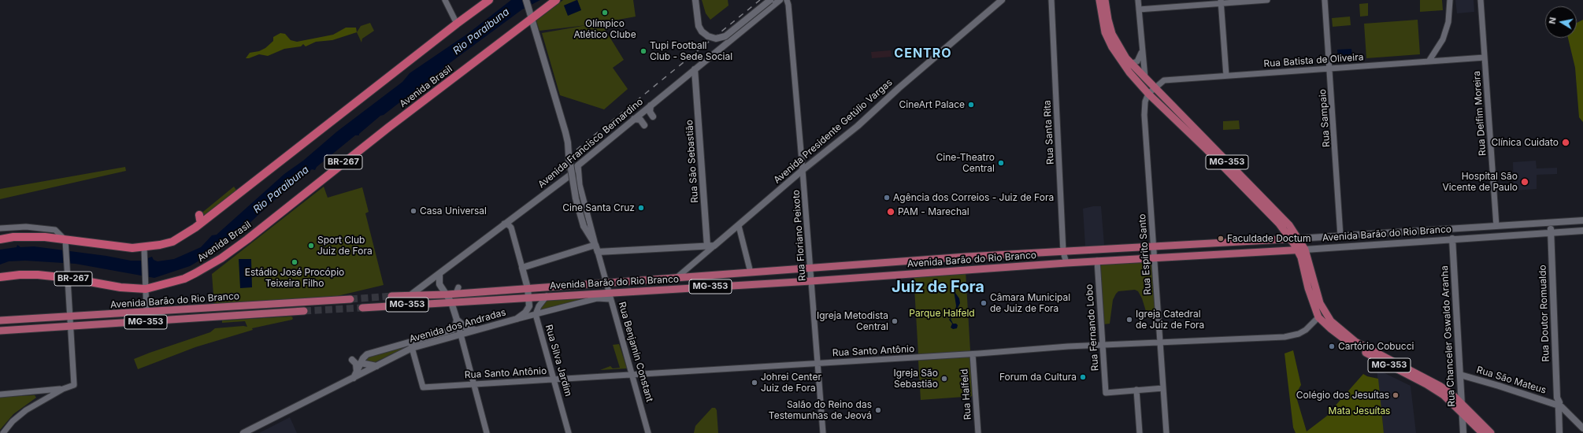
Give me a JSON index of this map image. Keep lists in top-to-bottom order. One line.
{"streets":{"highway":["Avenida Brasil","BR-267"],"main road":["Avenida Presidente Getúlio Vargas","Avenida Francisco Bernardino","Rua São Sebastião","MG-353","Avenida Barão do Rio Branco","Rua Doutor Romualdo","Avenida dos Andradas","Rua Chanceler Oswaldo Aranha","Rua Benjamin Constant","Rua São Mateus"],"street":["Rua Batista de Oliveira","Rua Delfim Moreira","Rua Sampaio","Rua Santa Rita","Rua Floriano Peixoto","Rua Espírito Santo","Rua Fernando Lobo","Rua Santo Antônio","Rua Silva Jardim","Rua Halfeld"]},"crossings":[["Rua Batista de Oliveira","Rua Delfim Moreira"],["Rua Batista de Oliveira","Rua Sampaio"],["Rua Batista de Oliveira","MG-353"],["Rua Batista de Oliveira","Rua Espírito Santo"],["Rua Delfim Moreira","Avenida Barão do Rio Branco"],["Rua Sampaio","Avenida Barão do Rio Branco"],["Avenida Presidente Getúlio Vargas","Rua São Sebastião"],["Avenida Presidente Getúlio Vargas","Rua Floriano Peixoto"],["Rua Santa Rita","Avenida Barão do Rio Branco"],["Avenida Francisco Bernardino","Rua São Sebastião"],["Avenida Francisco Bernardino","Avenida Barão do Rio Branco"],["Avenida Francisco Bernardino","Rua Benjamin Constant"],["MG-353","Avenida Barão do Rio Branco"],["MG-353","Rua Chanceler Oswaldo Aranha"],["MG-353","Rua Santo Antônio"],["Avenida Barão do Rio Branco","Rua Floriano Peixoto"],["Avenida Barão do Rio Branco","Rua Espírito Santo"],["Avenida Barão do Rio Branco","Rua Doutor Romualdo"],["Avenida Barão do Rio Branco","Avenida dos Andradas"],["Avenida Barão do Rio Branco","Rua Fernando Lobo"],["Avenida Barão do Rio Branco","Rua Chanceler Oswaldo Aranha"],["Avenida Barão do Rio Branco","Rua Benjamin Constant"],["Avenida Barão do Rio Branco","Rua Silva Jardim"],["Rua Floriano Peixoto","Rua Santo Antônio"],["Rua Espírito Santo","Rua Santo Antônio"],["Rua Doutor Romualdo","Rua São Mateus"],["Avenida dos Andradas","Rua Santo Antônio"],["Avenida dos Andradas","Rua Benjamin Constant"],["Avenida dos Andradas","Rua Silva Jardim"],["Rua Fernando Lobo","Rua Santo Antônio"],["Rua Chanceler Oswaldo Aranha","Rua São Mateus"],["Rua Santo Antônio","Rua Benjamin Constant"],["Rua Santo Antônio","Rua Silva Jardim"],["Rua Santo Antônio","Rua Halfeld"]],"districts":["CENTRO","Juiz de Fora"],"water":["Rio Paraibuna"],"parks":["Parque Halfeld","Mata Jesuítas"],"places":["Olímpico Atlético Clube","Tupi Football Club - Sede Social","CineArt Palace","Clínica Cuidato","Cine-Theatro Central","Hospital São Vicente de Paulo","Agência dos Correios - Juiz de Fora","Cine Santa Cruz","Casa Universal","PAM - Marechal","Faculdade Doctum","Sport Club Juiz de Fora","Estádio José Procópio Teixeira Filho","Câmara Municipal de Juiz de Fora","Igreja Catedral de Juiz de Fora","Igreja Metodista Central","Cartório Cobucci","Forum da Cultura","Igreja São Sebastião","Johrei Center Juiz de Fora","Colégio dos Jesuítas","Salão do Reino das Testemunhas de Jeová"],"north":"left"}
